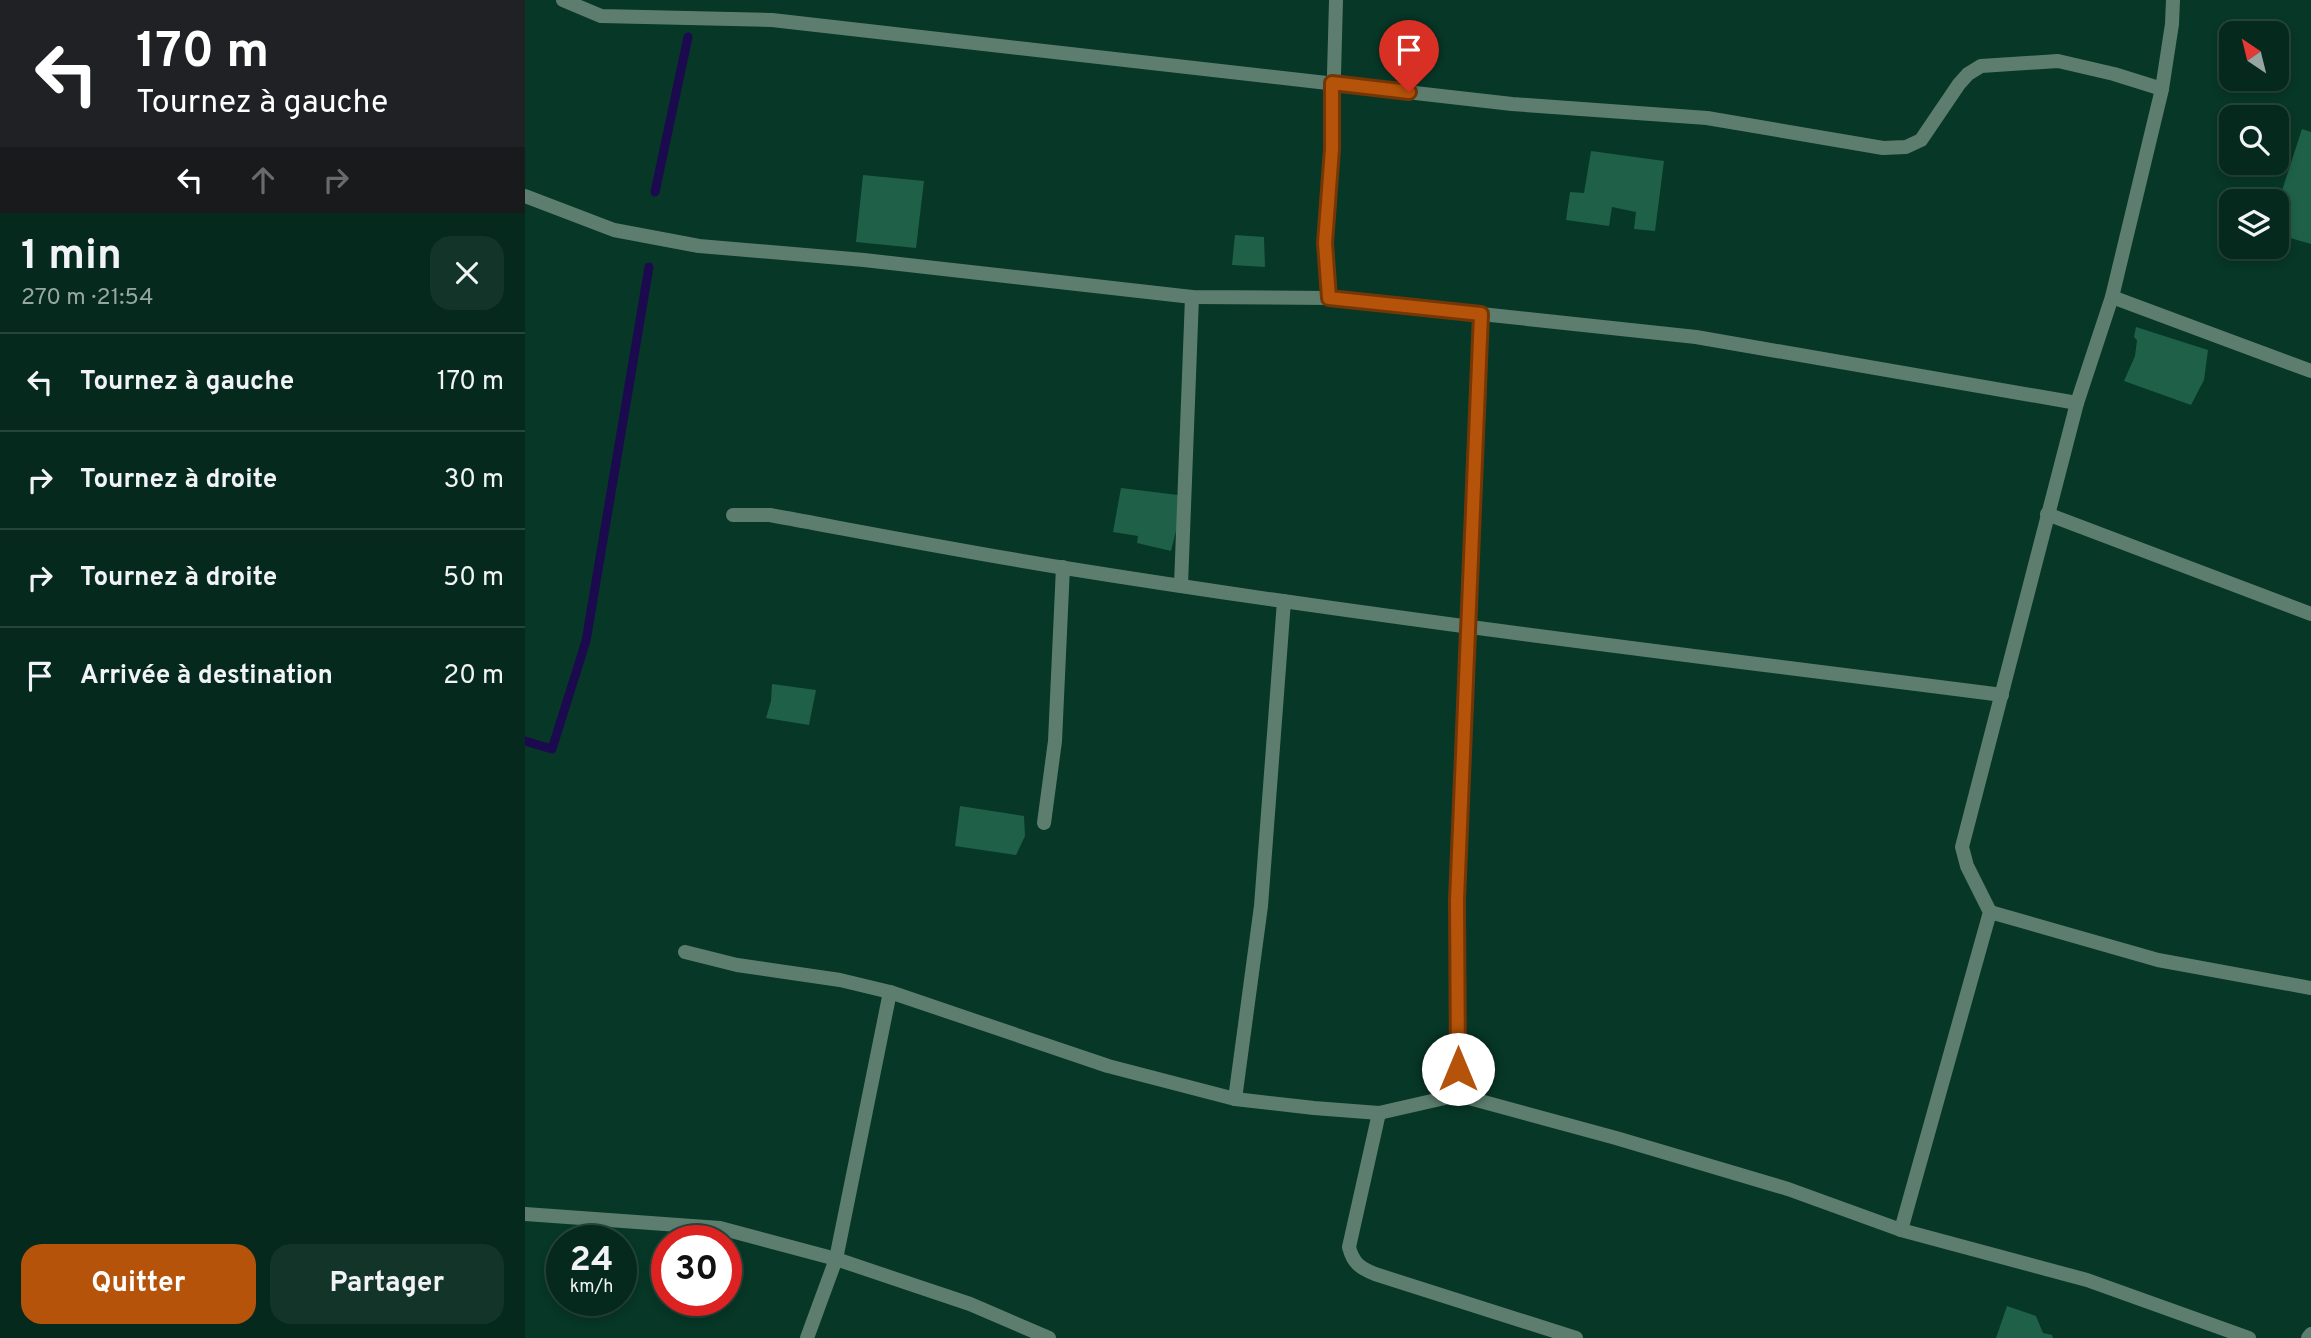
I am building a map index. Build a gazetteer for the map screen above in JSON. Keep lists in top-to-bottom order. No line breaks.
{"north":"top left","page":{"turn":["170 m","Tournez à gauche"],"heading":["1 min","270 m · 21:54"],"list":[{"name":"Tournez à gauche","value":"170 m"},{"name":"Tournez à droite","value":"30 m"},{"name":"Tournez à droite","value":"50 m"},{"name":"Arrivée à destination","value":"20 m"}],"speed":"24 km/h","limit":"30","buttons":["Quitter","Partager"]}}
